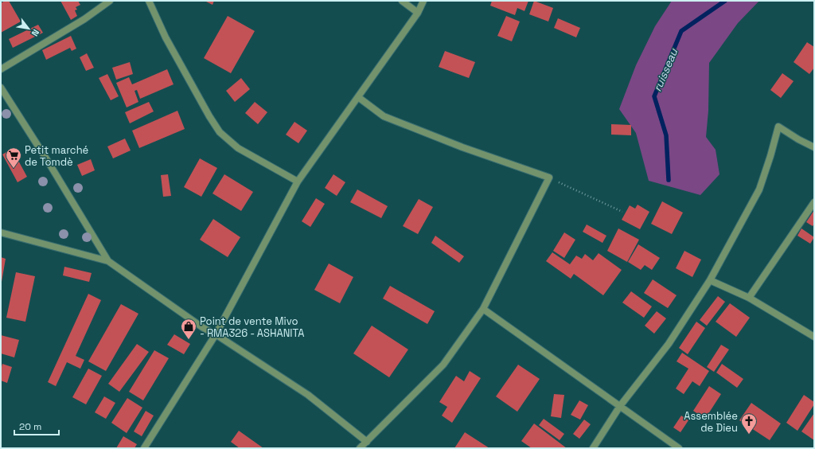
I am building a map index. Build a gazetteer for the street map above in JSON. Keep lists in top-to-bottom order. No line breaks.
{"water":["ruisseau"],"places":{"supermarket":["Petit marché de Tomdè"],"shop":["Point de vente Mivo - RMA326 - ASHANITA"],"church":["Assemblée de Dieu"]},"scale_bar":"20 m","north":"bottom right"}
